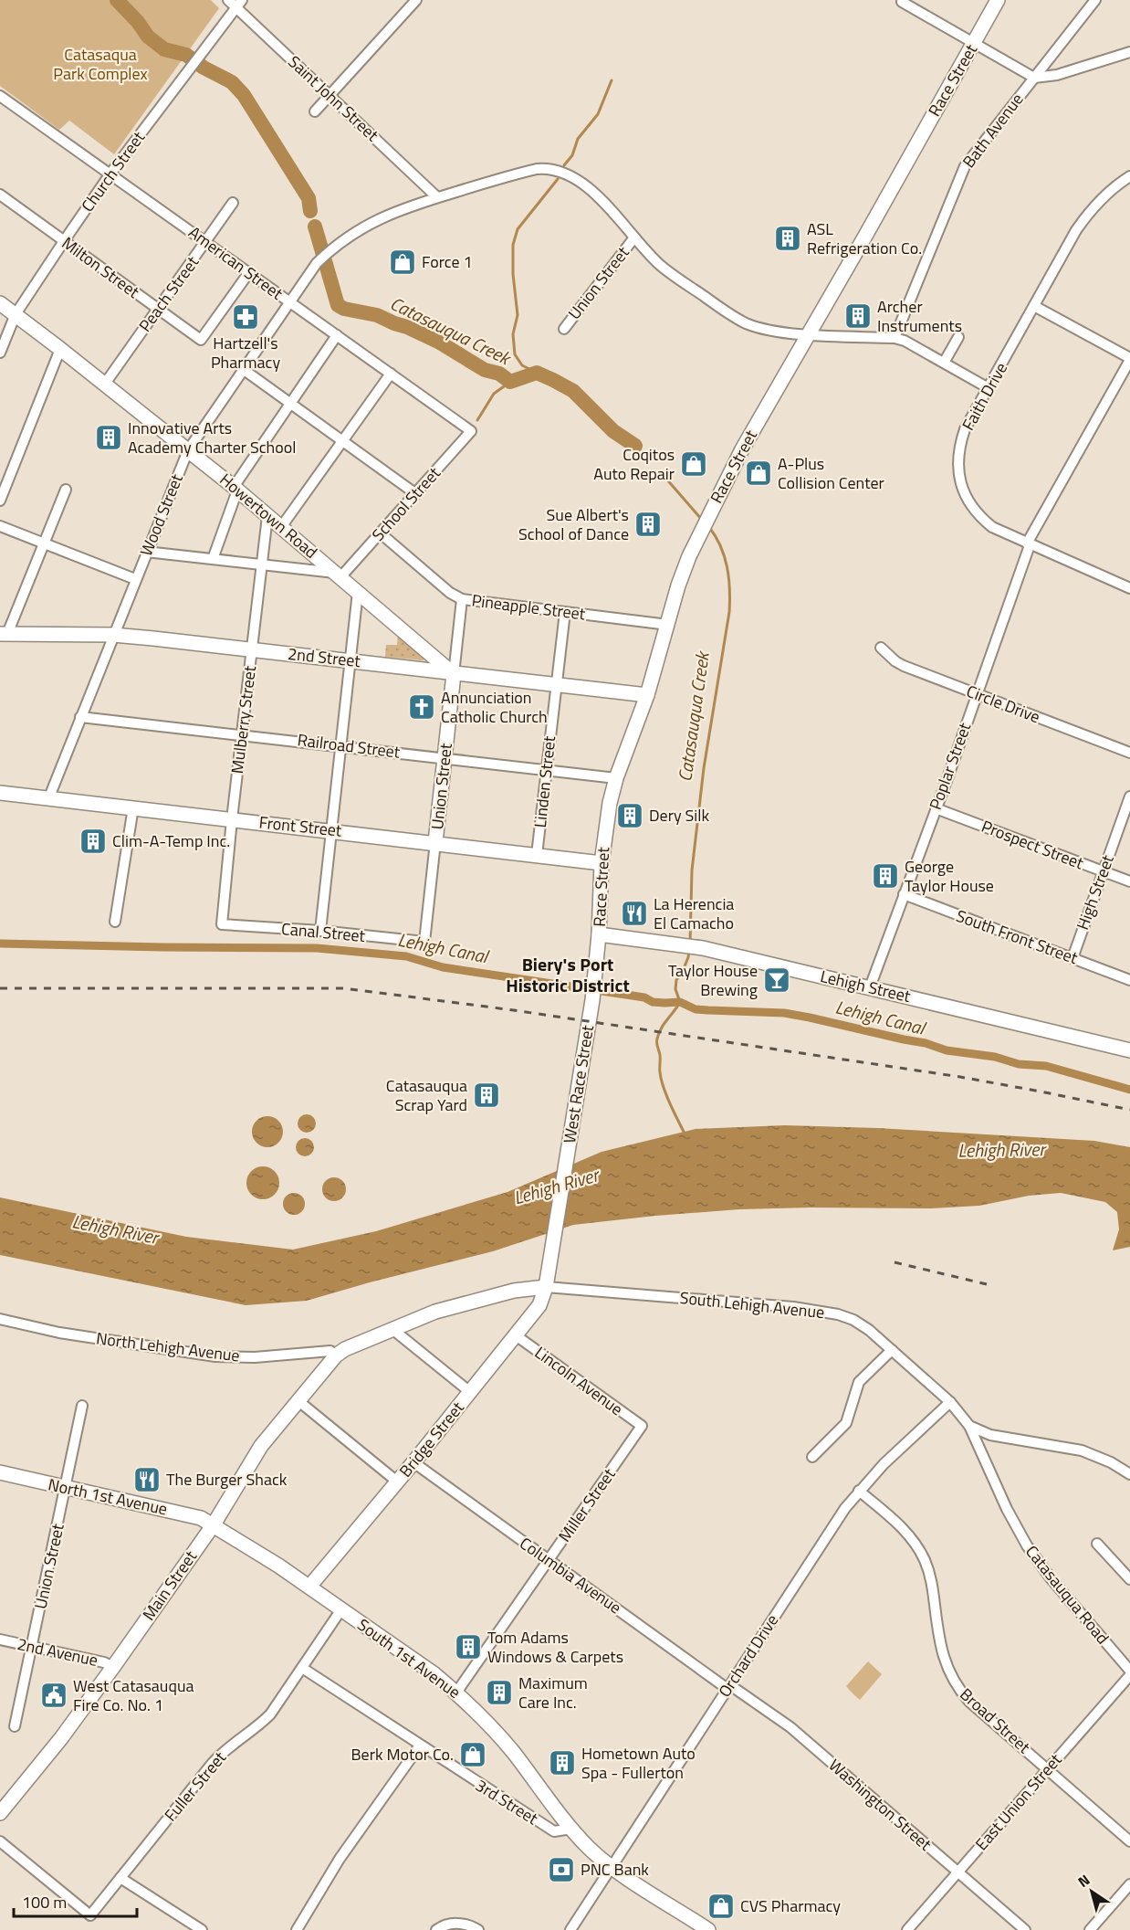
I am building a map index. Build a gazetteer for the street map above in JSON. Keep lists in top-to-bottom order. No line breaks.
{"streets":{"main road":["Race Street","Union Street","Howertown Road","2nd Street","Front Street","Lehigh Street","West Race Street","South Lehigh Avenue","Bridge Street","North 1st Avenue","Main Street","South 1st Avenue"],"street":["Saint John Street","Bath Avenue","Church Street","American Street","Milton Street","Peach Street","Faith Drive","School Street","Wood Street","Pineapple Street","Circle Drive","Mulberry Street","Railroad Street","Poplar Street","Linden Street","Prospect Street","High Street","Canal Street","South Front Street","North Lehigh Avenue","Lincoln Avenue","Miller Street","Columbia Avenue","Catasauqua Road","2nd Avenue","Orchard Drive","Broad Street","Fuller Street","3rd Street","East Union Street","Washington Street"]},"crossings":[["Race Street","Wood Street"],["Race Street","Pineapple Street"],["Race Street","2nd Street"],["Race Street","Railroad Street"],["Race Street","Front Street"],["Race Street","Lehigh Street"],["Race Street","West Race Street"],["Saint John Street","Church Street"],["Saint John Street","Wood Street"],["Bath Avenue","Wood Street"],["Church Street","American Street"],["Church Street","Milton Street"],["Church Street","Howertown Road"],["American Street","Milton Street"],["American Street","Peach Street"],["American Street","School Street"],["American Street","Wood Street"],["Milton Street","Peach Street"],["Union Street","Wood Street"],["Union Street","Howertown Road"],["Union Street","Pineapple Street"],["Union Street","2nd Street"],["Union Street","Railroad Street"],["Union Street","Front Street"],["Union Street","Canal Street"],["Union Street","North 1st Avenue"],["Union Street","2nd Avenue"],["Peach Street","Howertown Road"],["Faith Drive","Poplar Street"],["School Street","Howertown Road"],["School Street","Pineapple Street"],["Wood Street","Howertown Road"],["Wood Street","2nd Street"],["Wood Street","Railroad Street"],["Wood Street","Front Street"],["Howertown Road","2nd Street"],["Howertown Road","Mulberry Street"],["Pineapple Street","Linden Street"],["2nd Street","Mulberry Street"],["2nd Street","Linden Street"],["Circle Drive","Poplar Street"],["Mulberry Street","Railroad Street"],["Mulberry Street","Front Street"],["Mulberry Street","Canal Street"],["Railroad Street","Linden Street"],["Poplar Street","Prospect Street"],["Poplar Street","South Front Street"],["Poplar Street","Lehigh Street"],["Linden Street","Front Street"],["Prospect Street","High Street"],["High Street","South Front Street"],["West Race Street","South Lehigh Avenue"],["West Race Street","Bridge Street"],["South Lehigh Avenue","North Lehigh Avenue"],["South Lehigh Avenue","Bridge Street"],["South Lehigh Avenue","Main Street"],["South Lehigh Avenue","Catasauqua Road"],["South Lehigh Avenue","Orchard Drive"],["North Lehigh Avenue","Main Street"],["Lincoln Avenue","Bridge Street"],["Lincoln Avenue","Miller Street"],["Bridge Street","Columbia Avenue"],["Bridge Street","South 1st Avenue"],["North 1st Avenue","Main Street"],["North 1st Avenue","South 1st Avenue"],["Miller Street","Columbia Avenue"],["Miller Street","South 1st Avenue"],["Columbia Avenue","Orchard Drive"],["Columbia Avenue","Washington Street"],["Main Street","2nd Avenue"],["Main Street","South 1st Avenue"],["Orchard Drive","Broad Street"],["Orchard Drive","Washington Street"],["South 1st Avenue","Fuller Street"],["South 1st Avenue","3rd Street"],["Broad Street","East Union Street"],["Fuller Street","3rd Street"],["East Union Street","Washington Street"]],"districts":["Biery's Port Historic District"],"water":["Catasauqua Creek","Lehigh Canal","Lehigh River"],"parks":["Catasaqua Park Complex"],"places":{"building":["ASL Refrigeration Co.","Archer Instruments","Innovative Arts Academy Charter School","Sue Albert's School of Dance","Dery Silk","Clim-A-Temp Inc.","George Taylor House","Catasauqua Scrap Yard","Tom Adams Windows & Carpets","Maximum Care Inc.","Hometown Auto Spa - Fullerton"],"shop":["Force 1","Coqitos Auto Repair","A-Plus Collision Center","Berk Motor Co.","CVS Pharmacy"],"pharmacy":["Hartzell's Pharmacy"],"church":["Annunciation Catholic Church"],"restaurant":["La Herencia El Camacho","The Burger Shack"],"bar":["Taylor House Brewing"],"public building":["West Catasauqua Fire Co. No. 1"],"bank":["PNC Bank"]},"scale_bar":"100 m","north":"top left"}
